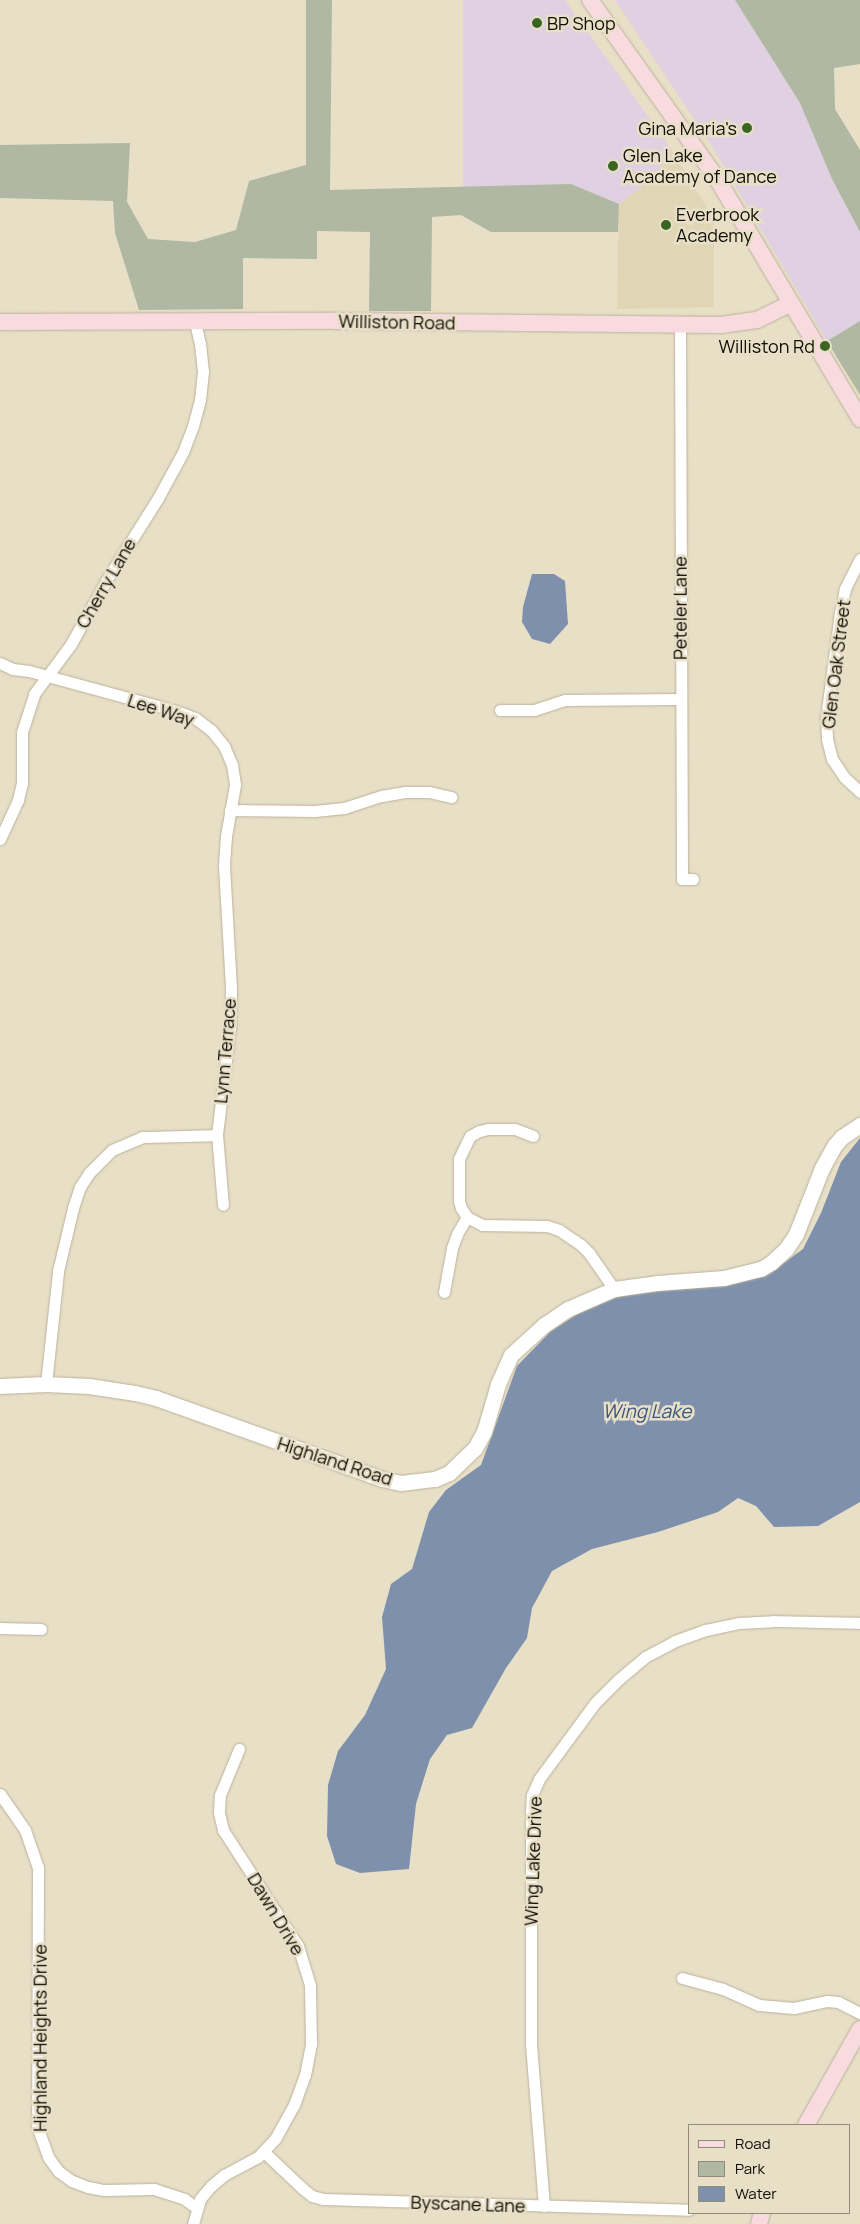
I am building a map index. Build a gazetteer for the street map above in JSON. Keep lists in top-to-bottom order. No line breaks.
{"streets":{"main road":["Williston Road"],"street":["Cherry Lane","Peteler Lane","Glen Oak Street","Lee Way","Lynn Terrace","Highland Road","Wing Lake Drive","Dawn Drive","Highland Heights Drive","Byscane Lane"]},"crossings":[["Williston Road","Cherry Lane"],["Williston Road","Peteler Lane"],["Cherry Lane","Lee Way"],["Lee Way","Lynn Terrace"],["Wing Lake Drive","Byscane Lane"],["Dawn Drive","Highland Heights Drive"],["Dawn Drive","Byscane Lane"]],"water":["Wing Lake"],"places":["BP Shop","Gina Maria's","Glen Lake Academy of Dance","Everbrook Academy","Williston Rd"],"legend":["Road","Park","Water"]}
